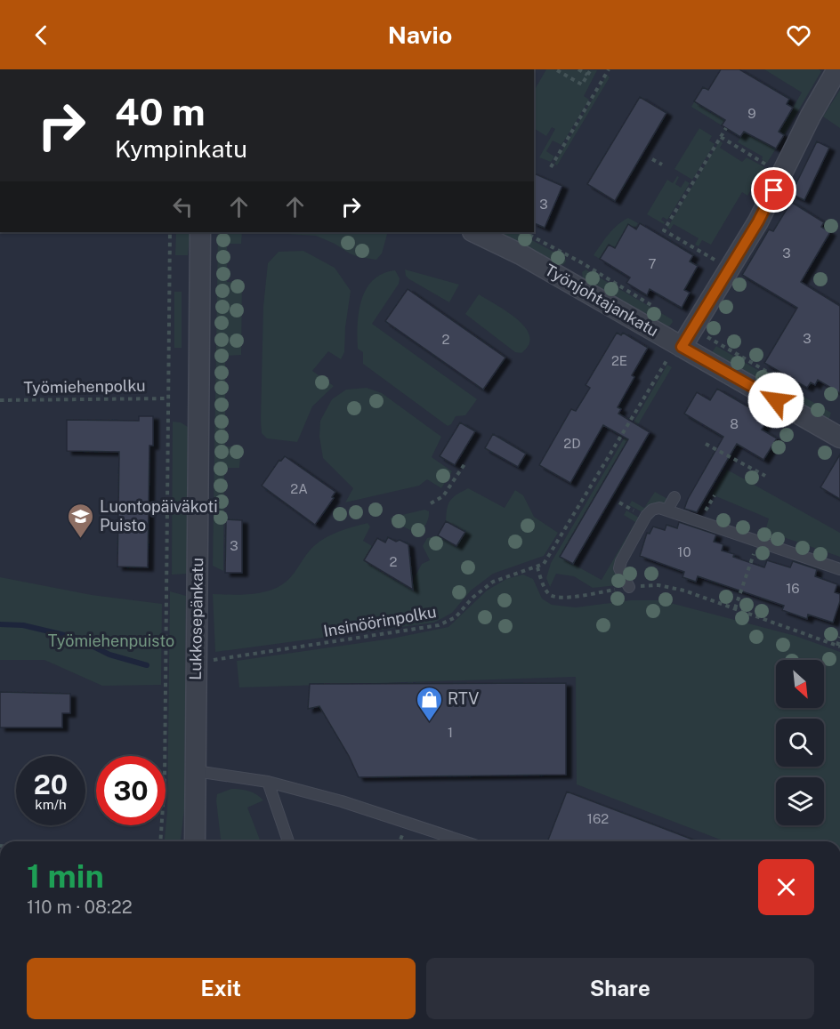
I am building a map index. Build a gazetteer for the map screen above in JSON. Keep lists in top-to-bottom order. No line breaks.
{"streets":{"street":["Työnjohtajankatu","Lukkosepänkatu"],"path":["Työmiehenpolku","Insinöörinpolku"]},"crossings":[["Työnjohtajankatu","Insinöörinpolku"]],"parks":["Työmiehenpuisto"],"places":{"school or university":["Luontopäiväkoti Puisto"],"shop":["RTV"]},"house_numbers":["9","3","3","7","3","2","2E","8","2D","2A","3","10","2","16","1","162"],"north":"bottom right","page":{"header":"Navio","turn":["40 m","Kympinkatu"],"speed":"20 km/h","limit":"30","heading":["1 min","110 m · 08:22"],"buttons":["Exit","Share"]}}
